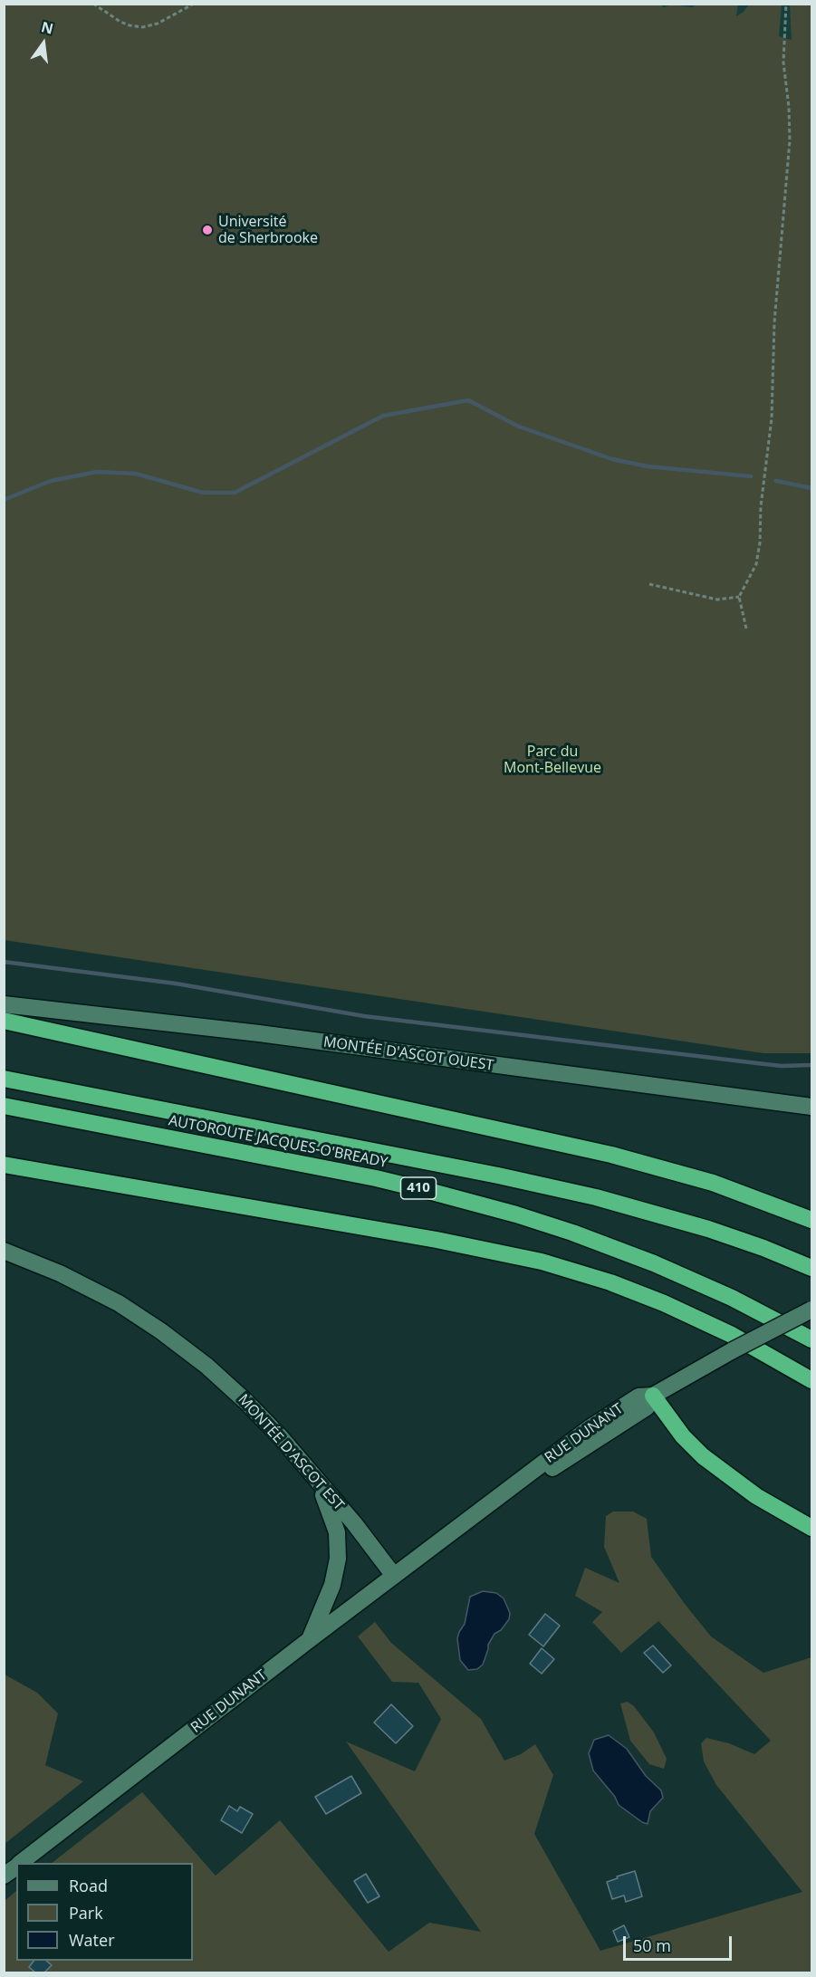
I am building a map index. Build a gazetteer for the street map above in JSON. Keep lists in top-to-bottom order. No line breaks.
{"streets":{"highway":["AUTOROUTE JACQUES-O'BREADY","410"],"street":["MONTÉE D'ASCOT OUEST","RUE DUNANT","MONTÉE D'ASCOT EST"]},"crossings":[["RUE DUNANT","MONTÉE D'ASCOT EST"]],"parks":["Parc du Mont-Bellevue"],"places":["Université de Sherbrooke"],"legend":["Road","Park","Water"],"scale_bar":"50 m","north":"top"}
